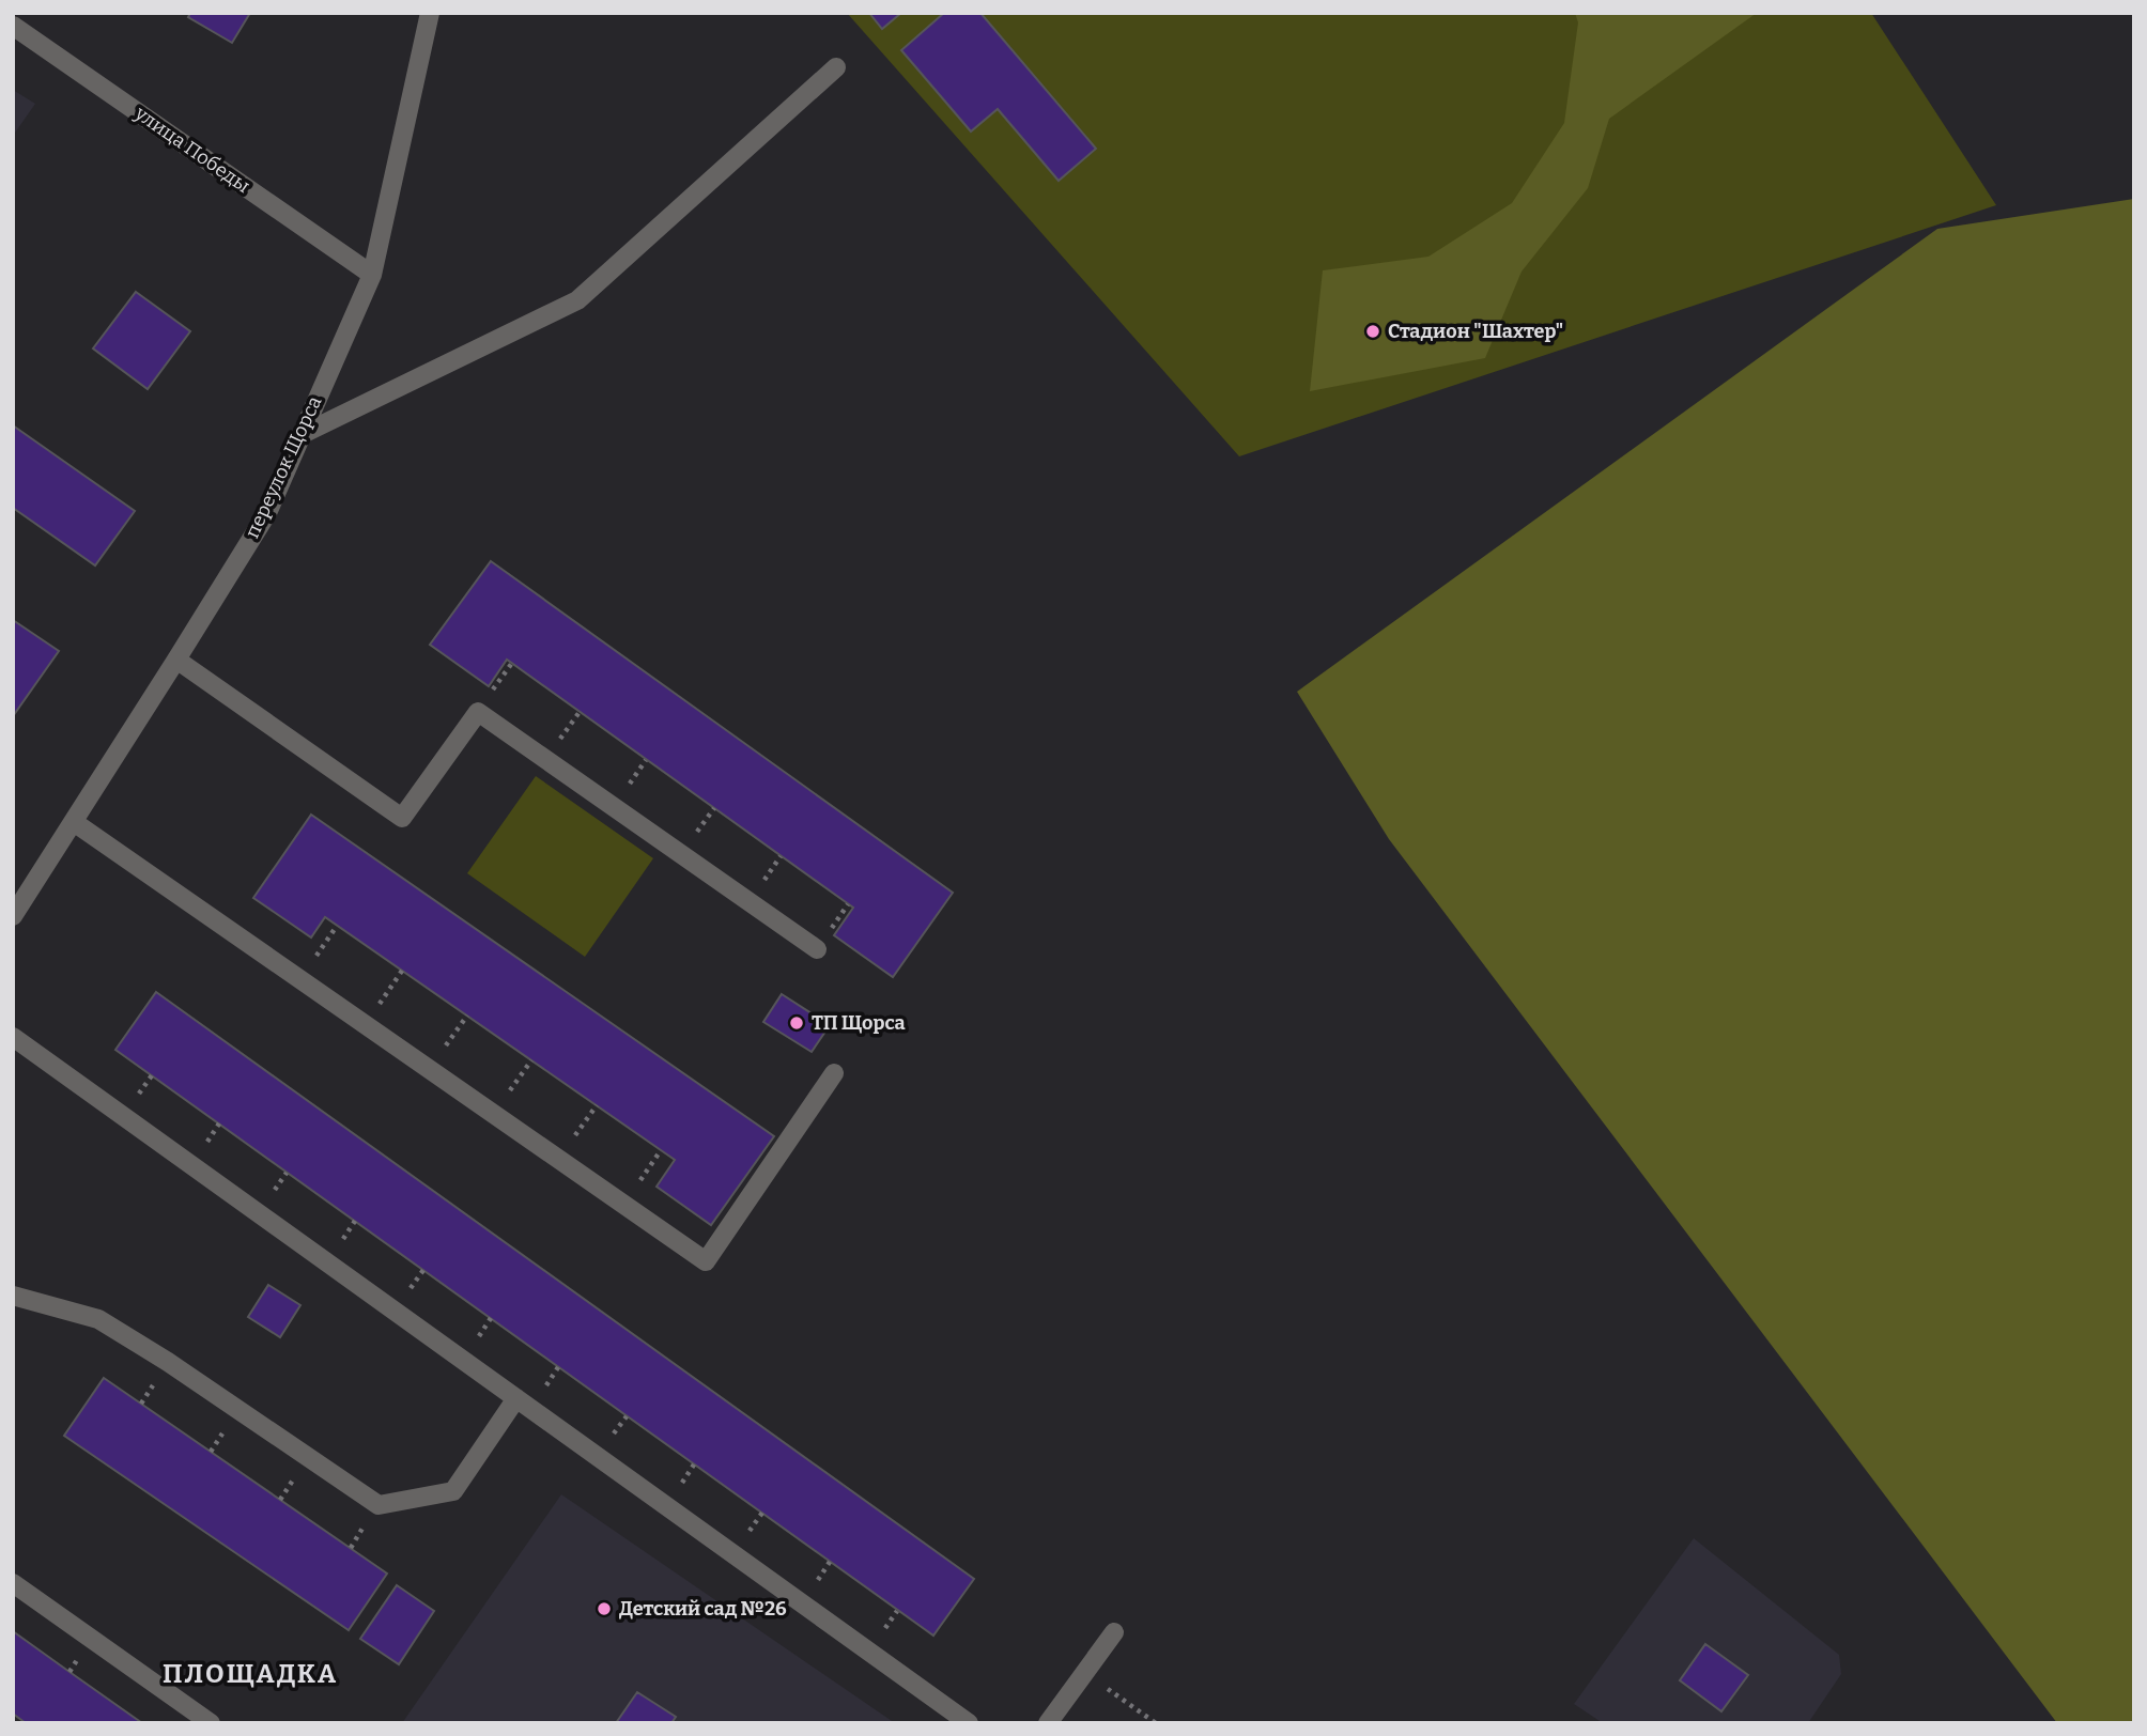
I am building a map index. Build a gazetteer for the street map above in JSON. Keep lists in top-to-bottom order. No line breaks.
{"streets":{"street":["улица Победы","переулок Щорса"]},"crossings":[["улица Победы","переулок Щорса"]],"districts":["ПЛОЩАДКА"],"places":["Стадион \"Шахтер\"","ТП Щорса","Детский сад №26"]}
